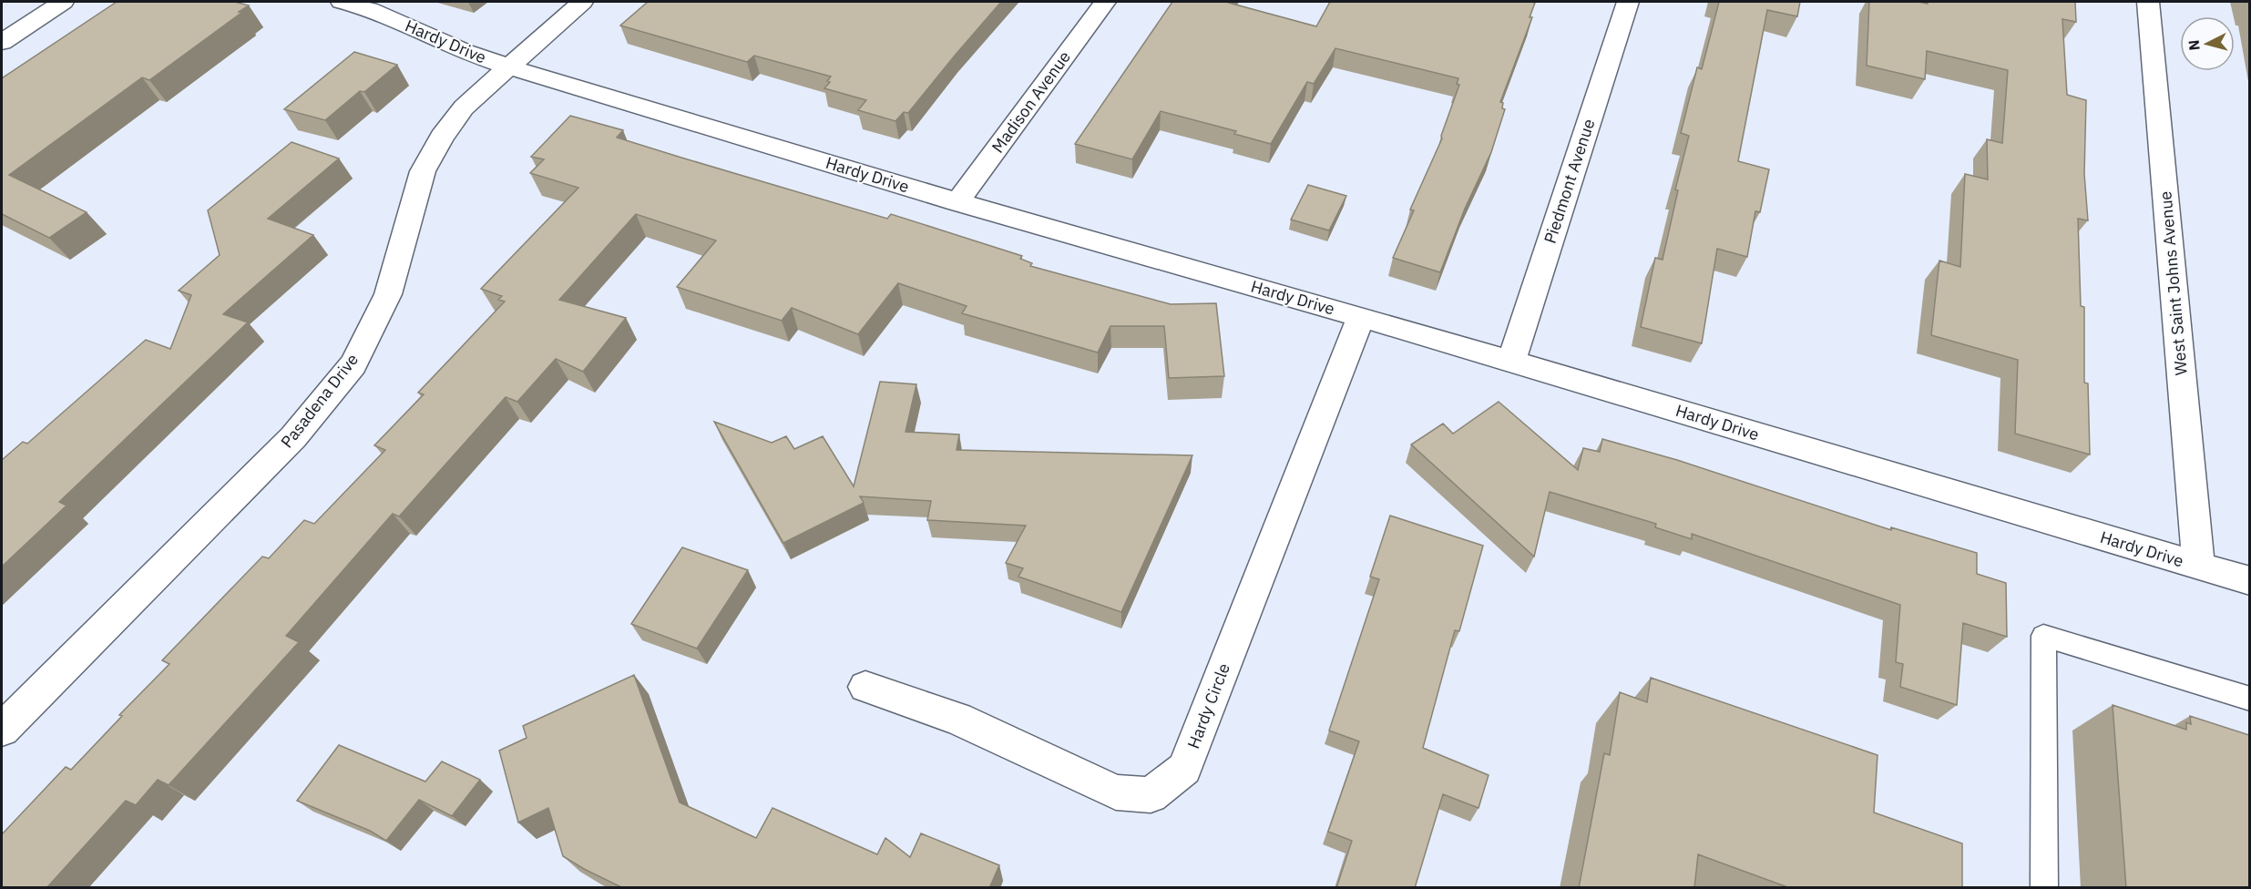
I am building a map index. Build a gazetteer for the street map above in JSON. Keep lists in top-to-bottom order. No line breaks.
{"streets":{"street":["Hardy Drive","Madison Avenue","Piedmont Avenue","West Saint Johns Avenue","Pasadena Drive","Hardy Circle"]},"crossings":[["Hardy Drive","Madison Avenue"],["Hardy Drive","Piedmont Avenue"],["Hardy Drive","West Saint Johns Avenue"],["Hardy Drive","Pasadena Drive"],["Hardy Drive","Hardy Circle"]],"north":"left"}
